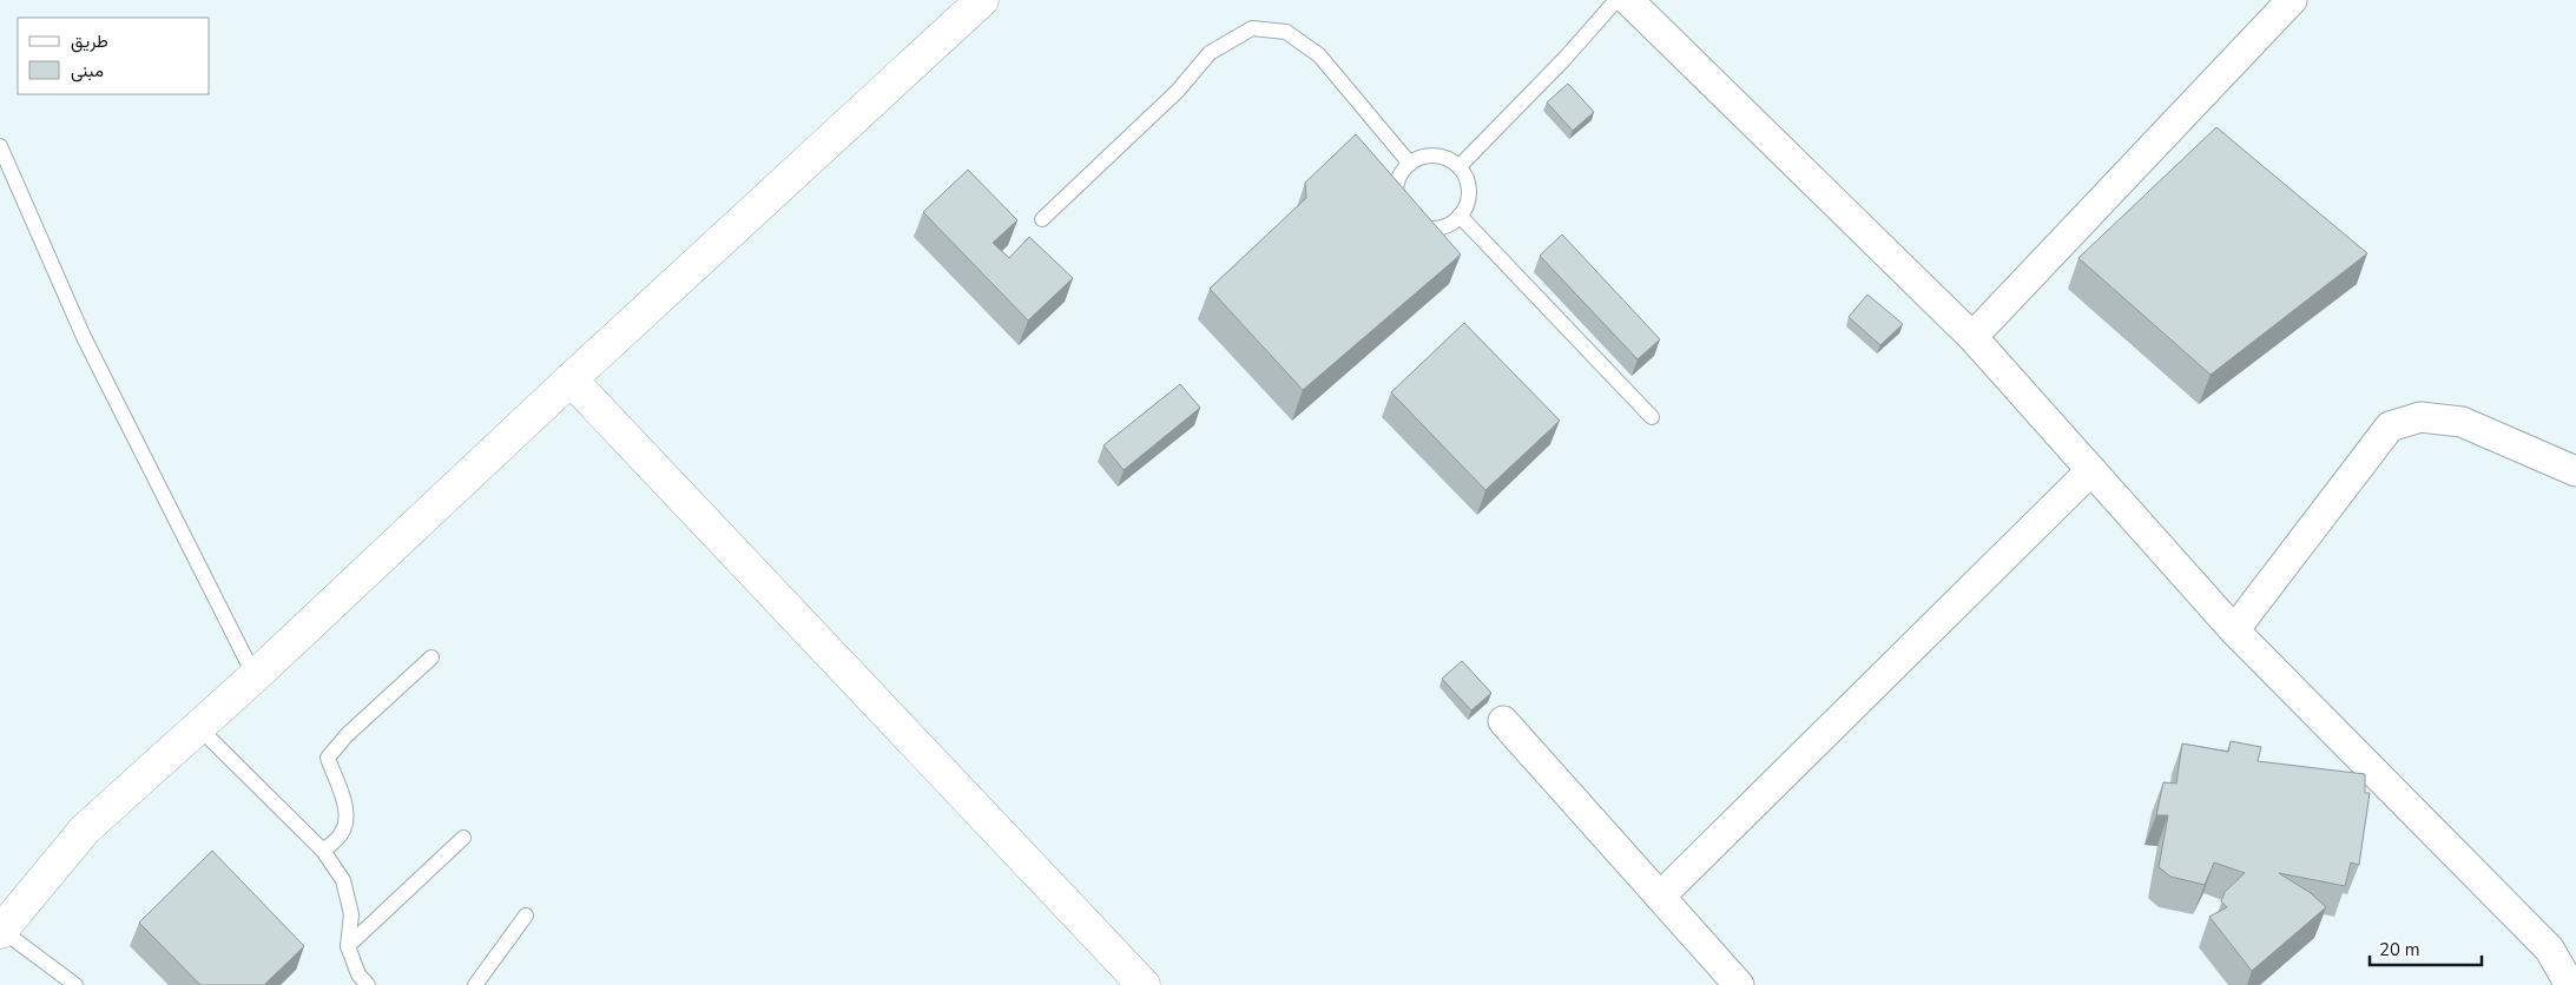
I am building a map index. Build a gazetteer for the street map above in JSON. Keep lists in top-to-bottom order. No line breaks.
{"legend":["طريق","مبنى"],"scale_bar":"20 m"}
